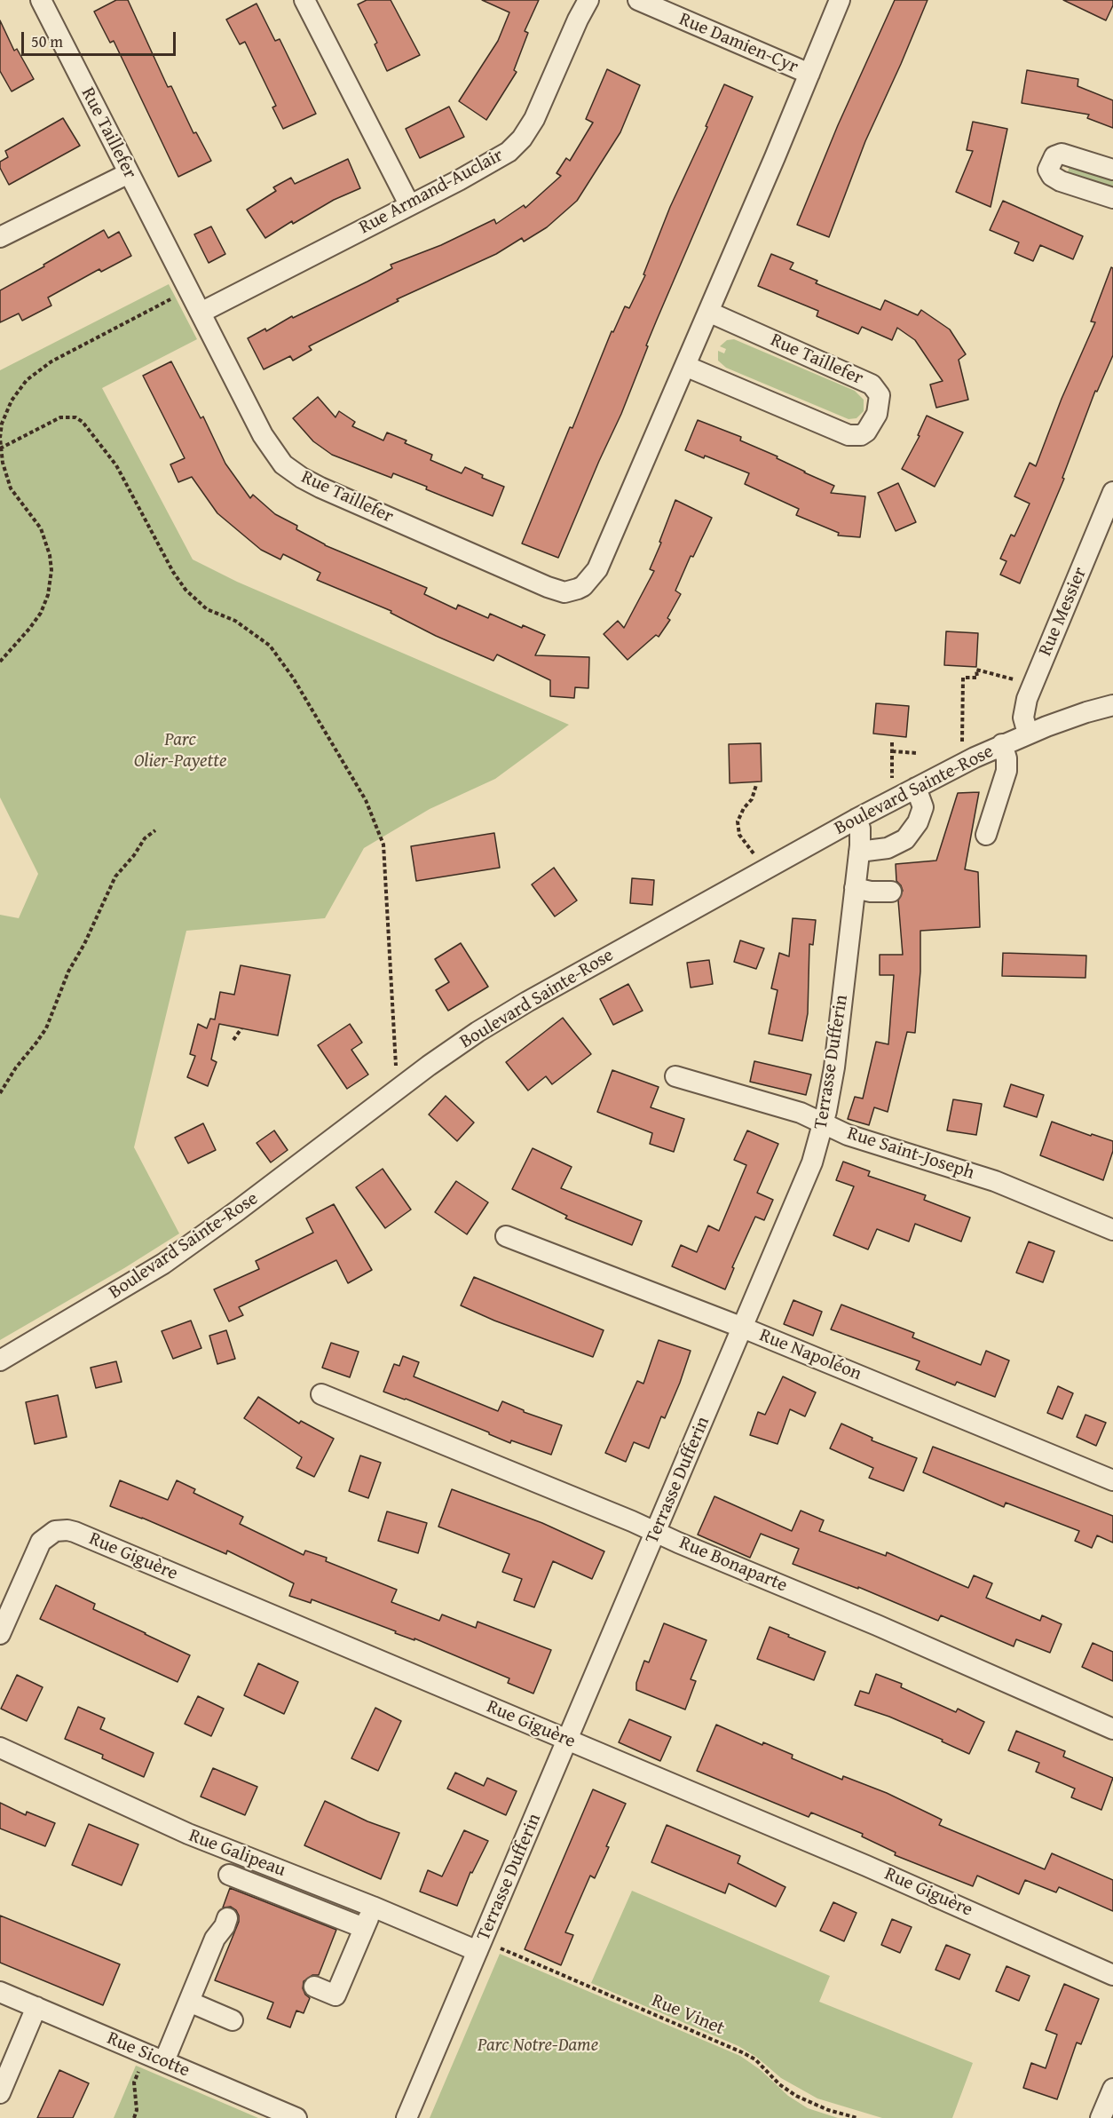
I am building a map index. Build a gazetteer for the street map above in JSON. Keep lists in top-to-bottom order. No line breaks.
{"streets":{"street":["Rue Damien-Cyr","Rue Taillefer","Rue Armand-Auclair","Rue Messier","Boulevard Sainte-Rose","Terrasse Dufferin","Rue Saint-Joseph","Rue Napoléon","Rue Giguère","Rue Bonaparte","Rue Galipeau","Rue Sicotte"],"path":["Rue Vinet"]},"crossings":[["Rue Damien-Cyr","Rue Taillefer"],["Rue Taillefer","Rue Armand-Auclair"],["Rue Messier","Boulevard Sainte-Rose"],["Boulevard Sainte-Rose","Terrasse Dufferin"],["Terrasse Dufferin","Rue Saint-Joseph"],["Terrasse Dufferin","Rue Napoléon"],["Terrasse Dufferin","Rue Giguère"],["Terrasse Dufferin","Rue Bonaparte"],["Terrasse Dufferin","Rue Galipeau"]],"parks":["Parc Olier-Payette","Parc Notre-Dame"],"scale_bar":"50 m"}
